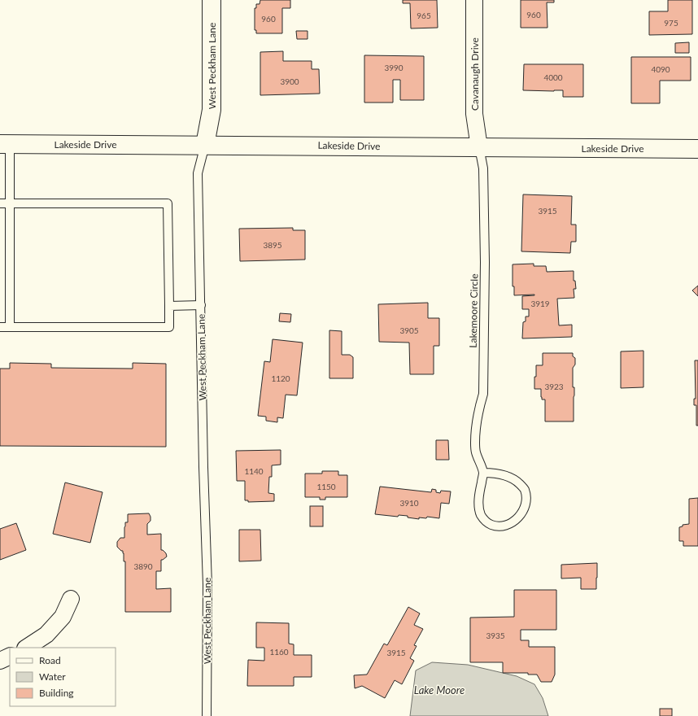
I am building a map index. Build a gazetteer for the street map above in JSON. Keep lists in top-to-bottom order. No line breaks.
{"streets":{"main road":["West Peckham Lane","Lakeside Drive"],"street":["Cavanaugh Drive"],"lane":["Lakemoore Circle"]},"crossings":[["West Peckham Lane","Lakeside Drive"],["Cavanaugh Drive","Lakeside Drive"],["Cavanaugh Drive","Lakemoore Circle"],["Lakeside Drive","Lakemoore Circle"]],"water":["Lake Moore"],"house_numbers":["960","965","960","975","3990","4090","4000","3900","3915","3895","3919","3905","1120","3923","1140","1150","3910","3890","3935","1160","3915"],"legend":["Road","Water","Building"]}
